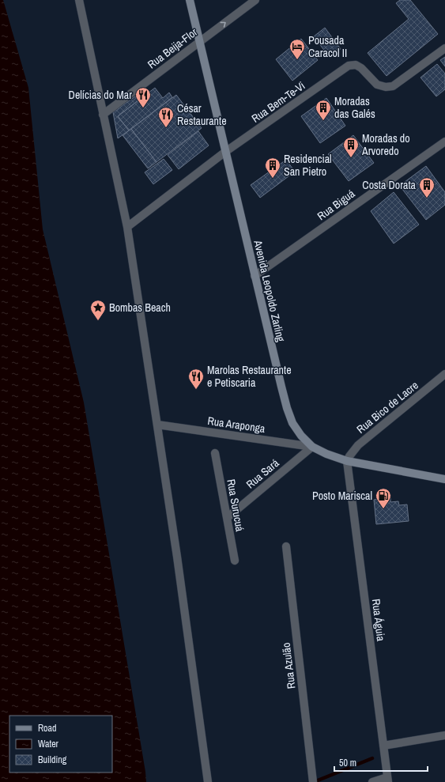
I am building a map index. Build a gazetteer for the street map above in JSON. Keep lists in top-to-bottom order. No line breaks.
{"streets":{"main road":["Avenida Leopoldo Zarling"],"street":["Rua Beija-Flor","Rua Bem-Te-Vi","Rua Biguá","Rua Bico de Lacre","Rua Araponga","Rua Sará","Rua Surucuá","Rua Águia","Rua Azulão"]},"crossings":[["Rua Beija-Flor","Avenida Leopoldo Zarling"],["Rua Bem-Te-Vi","Avenida Leopoldo Zarling"],["Rua Biguá","Avenida Leopoldo Zarling"],["Avenida Leopoldo Zarling","Rua Bico de Lacre"],["Avenida Leopoldo Zarling","Rua Araponga"],["Avenida Leopoldo Zarling","Rua Sará"],["Avenida Leopoldo Zarling","Rua Águia"],["Rua Bico de Lacre","Rua Águia"],["Rua Araponga","Rua Sará"],["Rua Sará","Rua Surucuá"]],"one_way":["Rua Beija-Flor"],"places":{"hotel":["Pousada Caracol II"],"restaurant":["Delícias do Mar","César Restaurante","Marolas Restaurante e Petiscaria"],"building":["Moradas das Galés","Moradas do Arvoredo","Residencial San Pietro","Costa Dorata"],"place":["Bombas Beach"],"fuel station":["Posto Mariscal"]},"legend":["Road","Water","Building"],"scale_bar":"50 m"}
